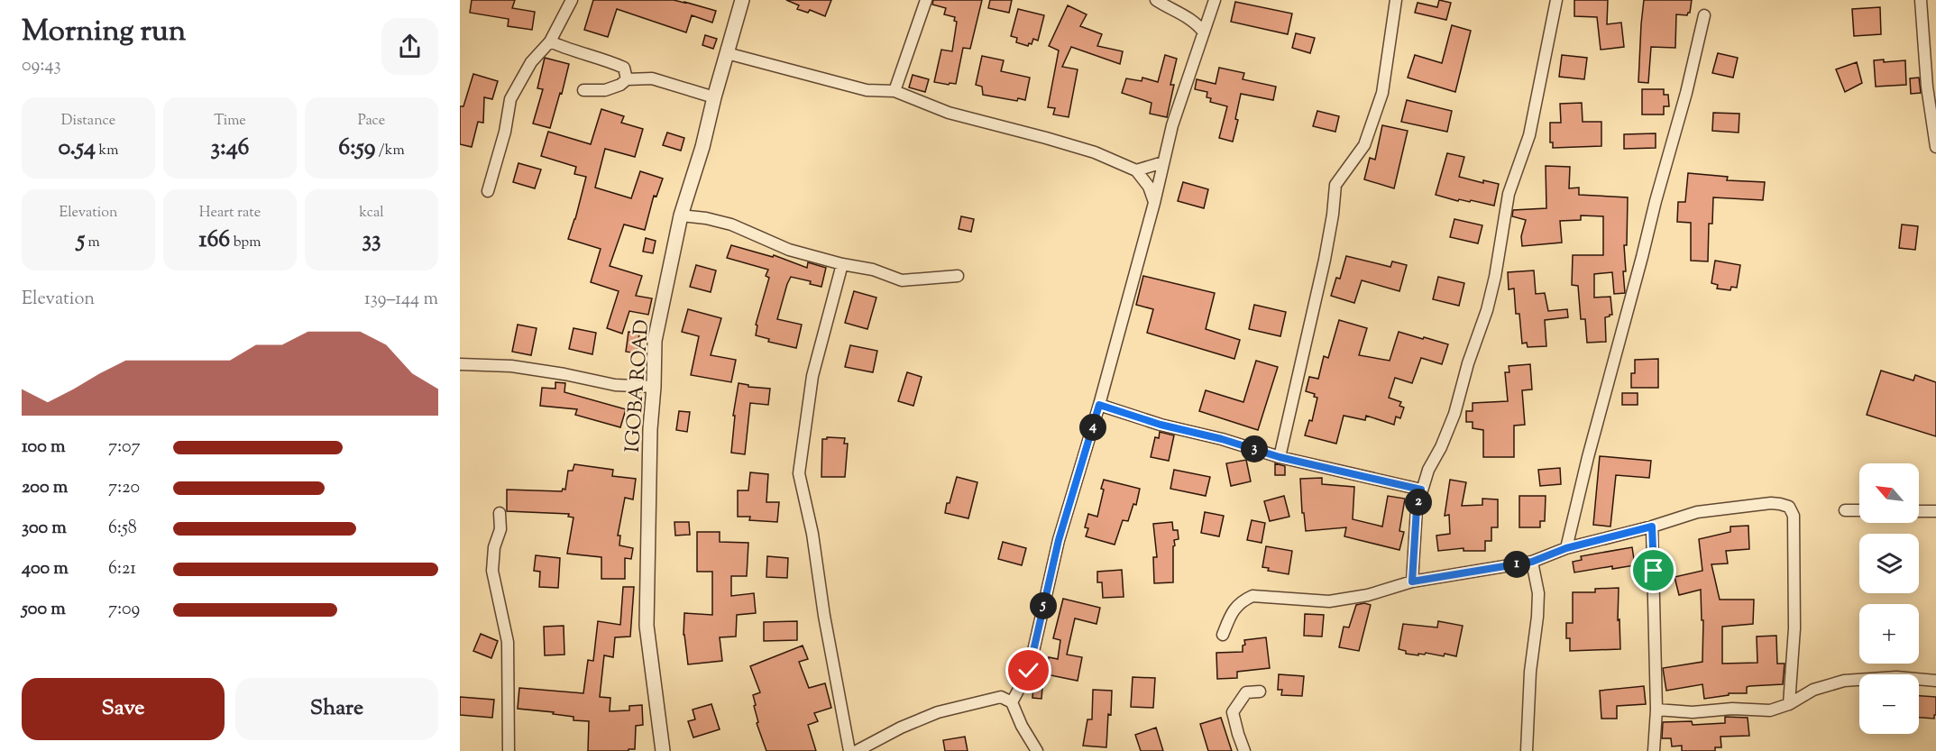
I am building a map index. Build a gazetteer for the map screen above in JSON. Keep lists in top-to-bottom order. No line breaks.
{"streets":{"street":["IGOBA ROAD"]},"north":"top left","page":{"heading":["Morning run","09:43"],"stats":[["Distance","0.54 km"],["Time","3:46"],["Pace","6:59 /km"],["Elevation","5 m"],["Heart rate","166 bpm"],["kcal","33"]],"chart":["Elevation","139–144 m"],"pins":["4","3","2","1","5"],"list":[{"name":"100 m","note":"7:07"},{"name":"200 m","note":"7:20"},{"name":"300 m","note":"6:58"},{"name":"400 m","note":"6:21"},{"name":"500 m","note":"7:09"}],"map_buttons":["+","−"],"buttons":["Save","Share"]}}
